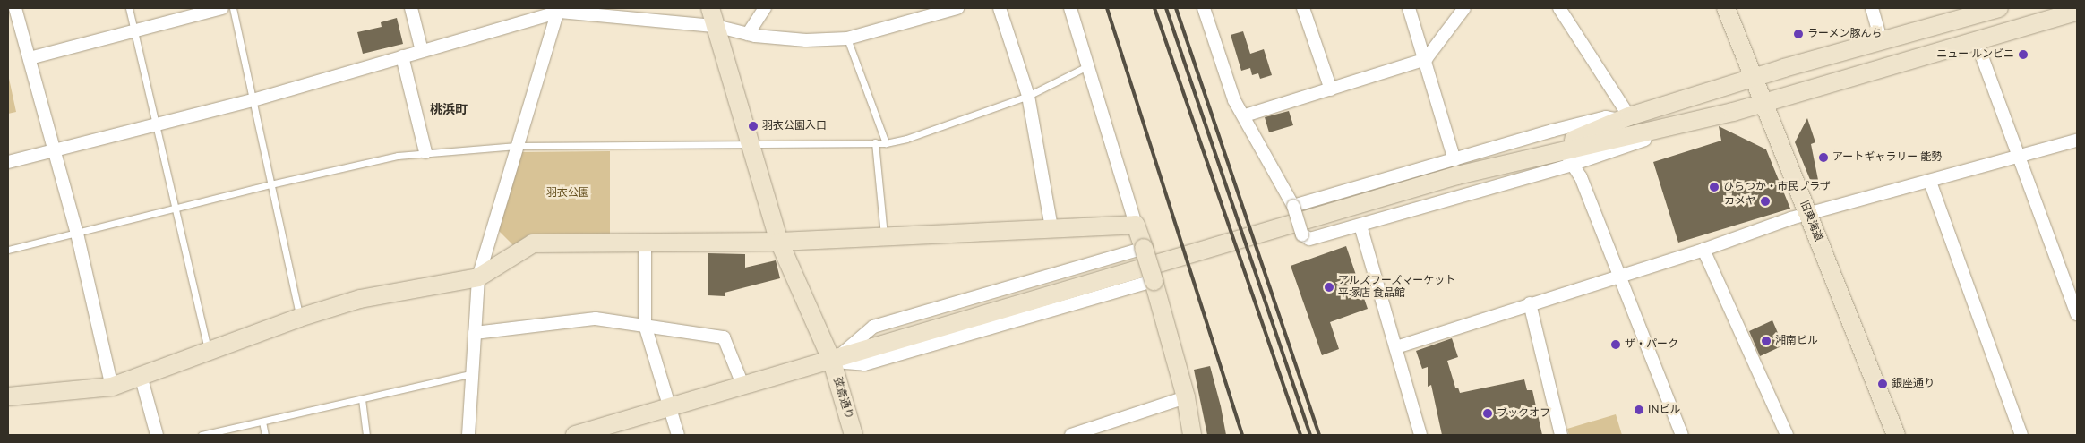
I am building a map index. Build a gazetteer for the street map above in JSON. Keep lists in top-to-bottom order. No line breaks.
{"streets":{"street":["旧東海道","弦斎通り"]},"districts":["桃浜町"],"parks":["羽衣公園"],"places":["ラーメン豚んち","ニュー ルンビニ","羽衣公園入口","アートギャラリー 能勢","ひらつか・市民プラザ","カメヤ","アルズフーズマーケット 平塚店 食品館","湘南ビル","ザ・パーク","銀座通り","INビル","ブックオフ"]}
